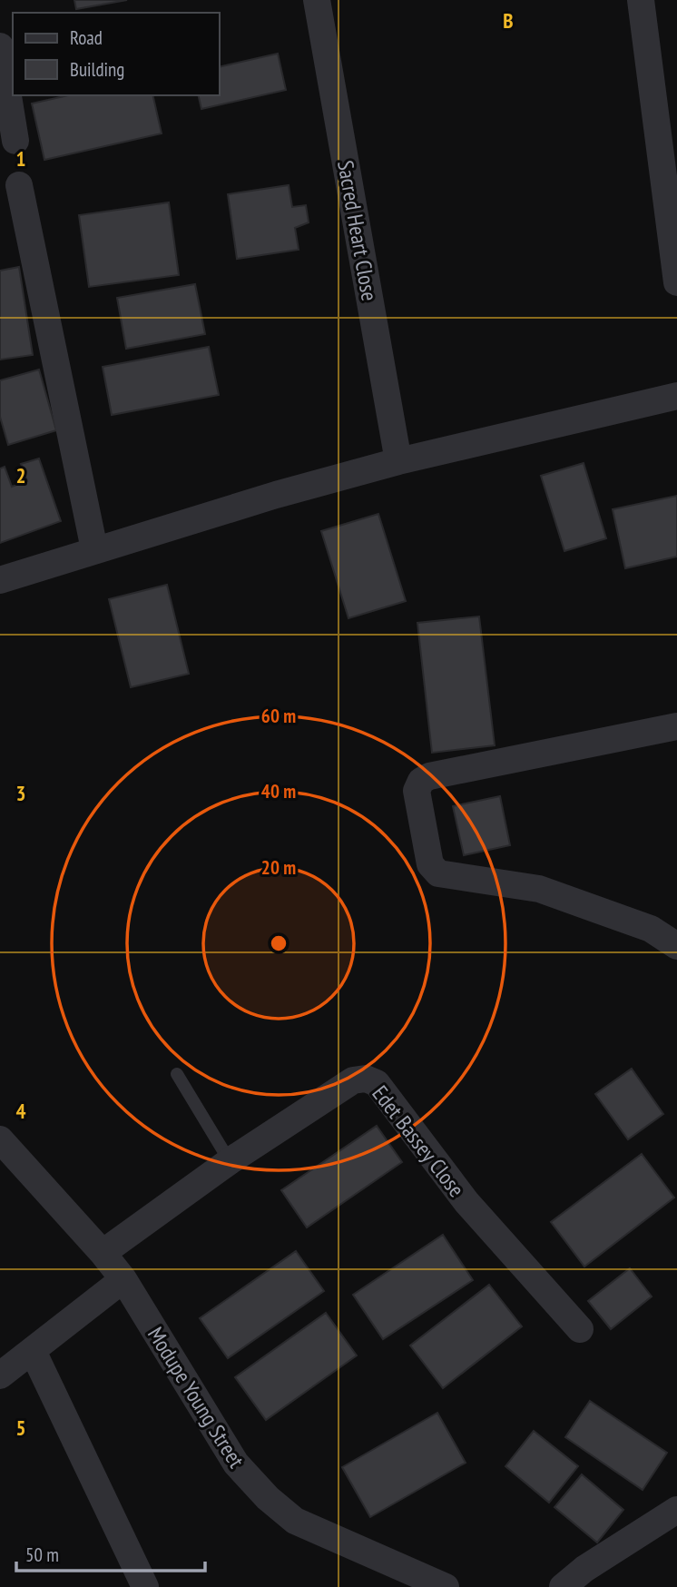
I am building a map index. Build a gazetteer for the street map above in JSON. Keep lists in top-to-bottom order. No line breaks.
{"streets":{"street":["Sacred Heart Close","Edet Bassey Close","Modupe Young Street"]},"crossings":[["Edet Bassey Close","Modupe Young Street"]],"legend":["Road","Building"],"scale_bar":"50 m","grid":{"columns":["B"],"rows":["1","2","3","4","5"]},"rings":["60 m","40 m","20 m"]}
